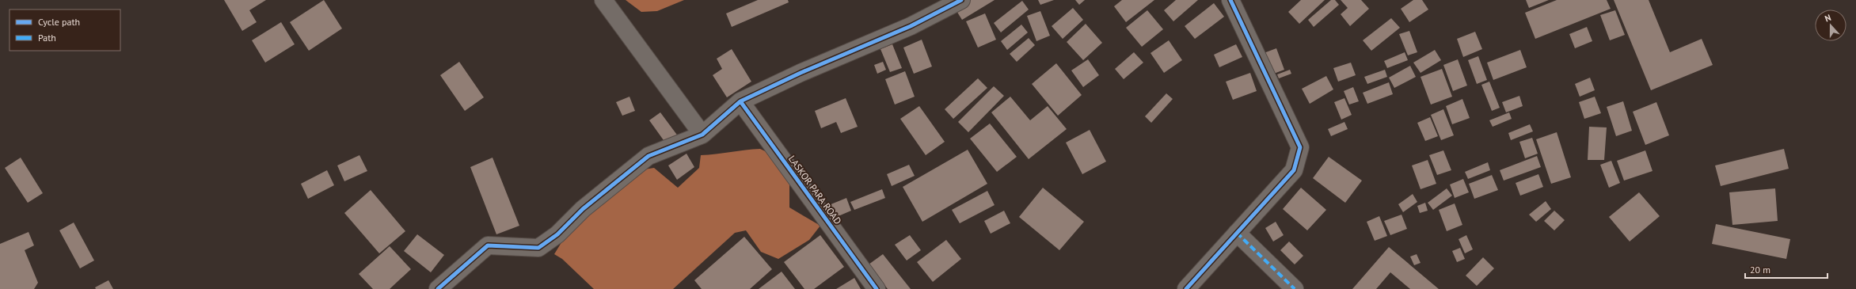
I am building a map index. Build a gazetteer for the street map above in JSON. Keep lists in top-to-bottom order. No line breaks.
{"streets":{"street":["LASKOR PARA ROAD"]},"legend":["Cycle path","Path"],"scale_bar":"20 m","north":"top"}
